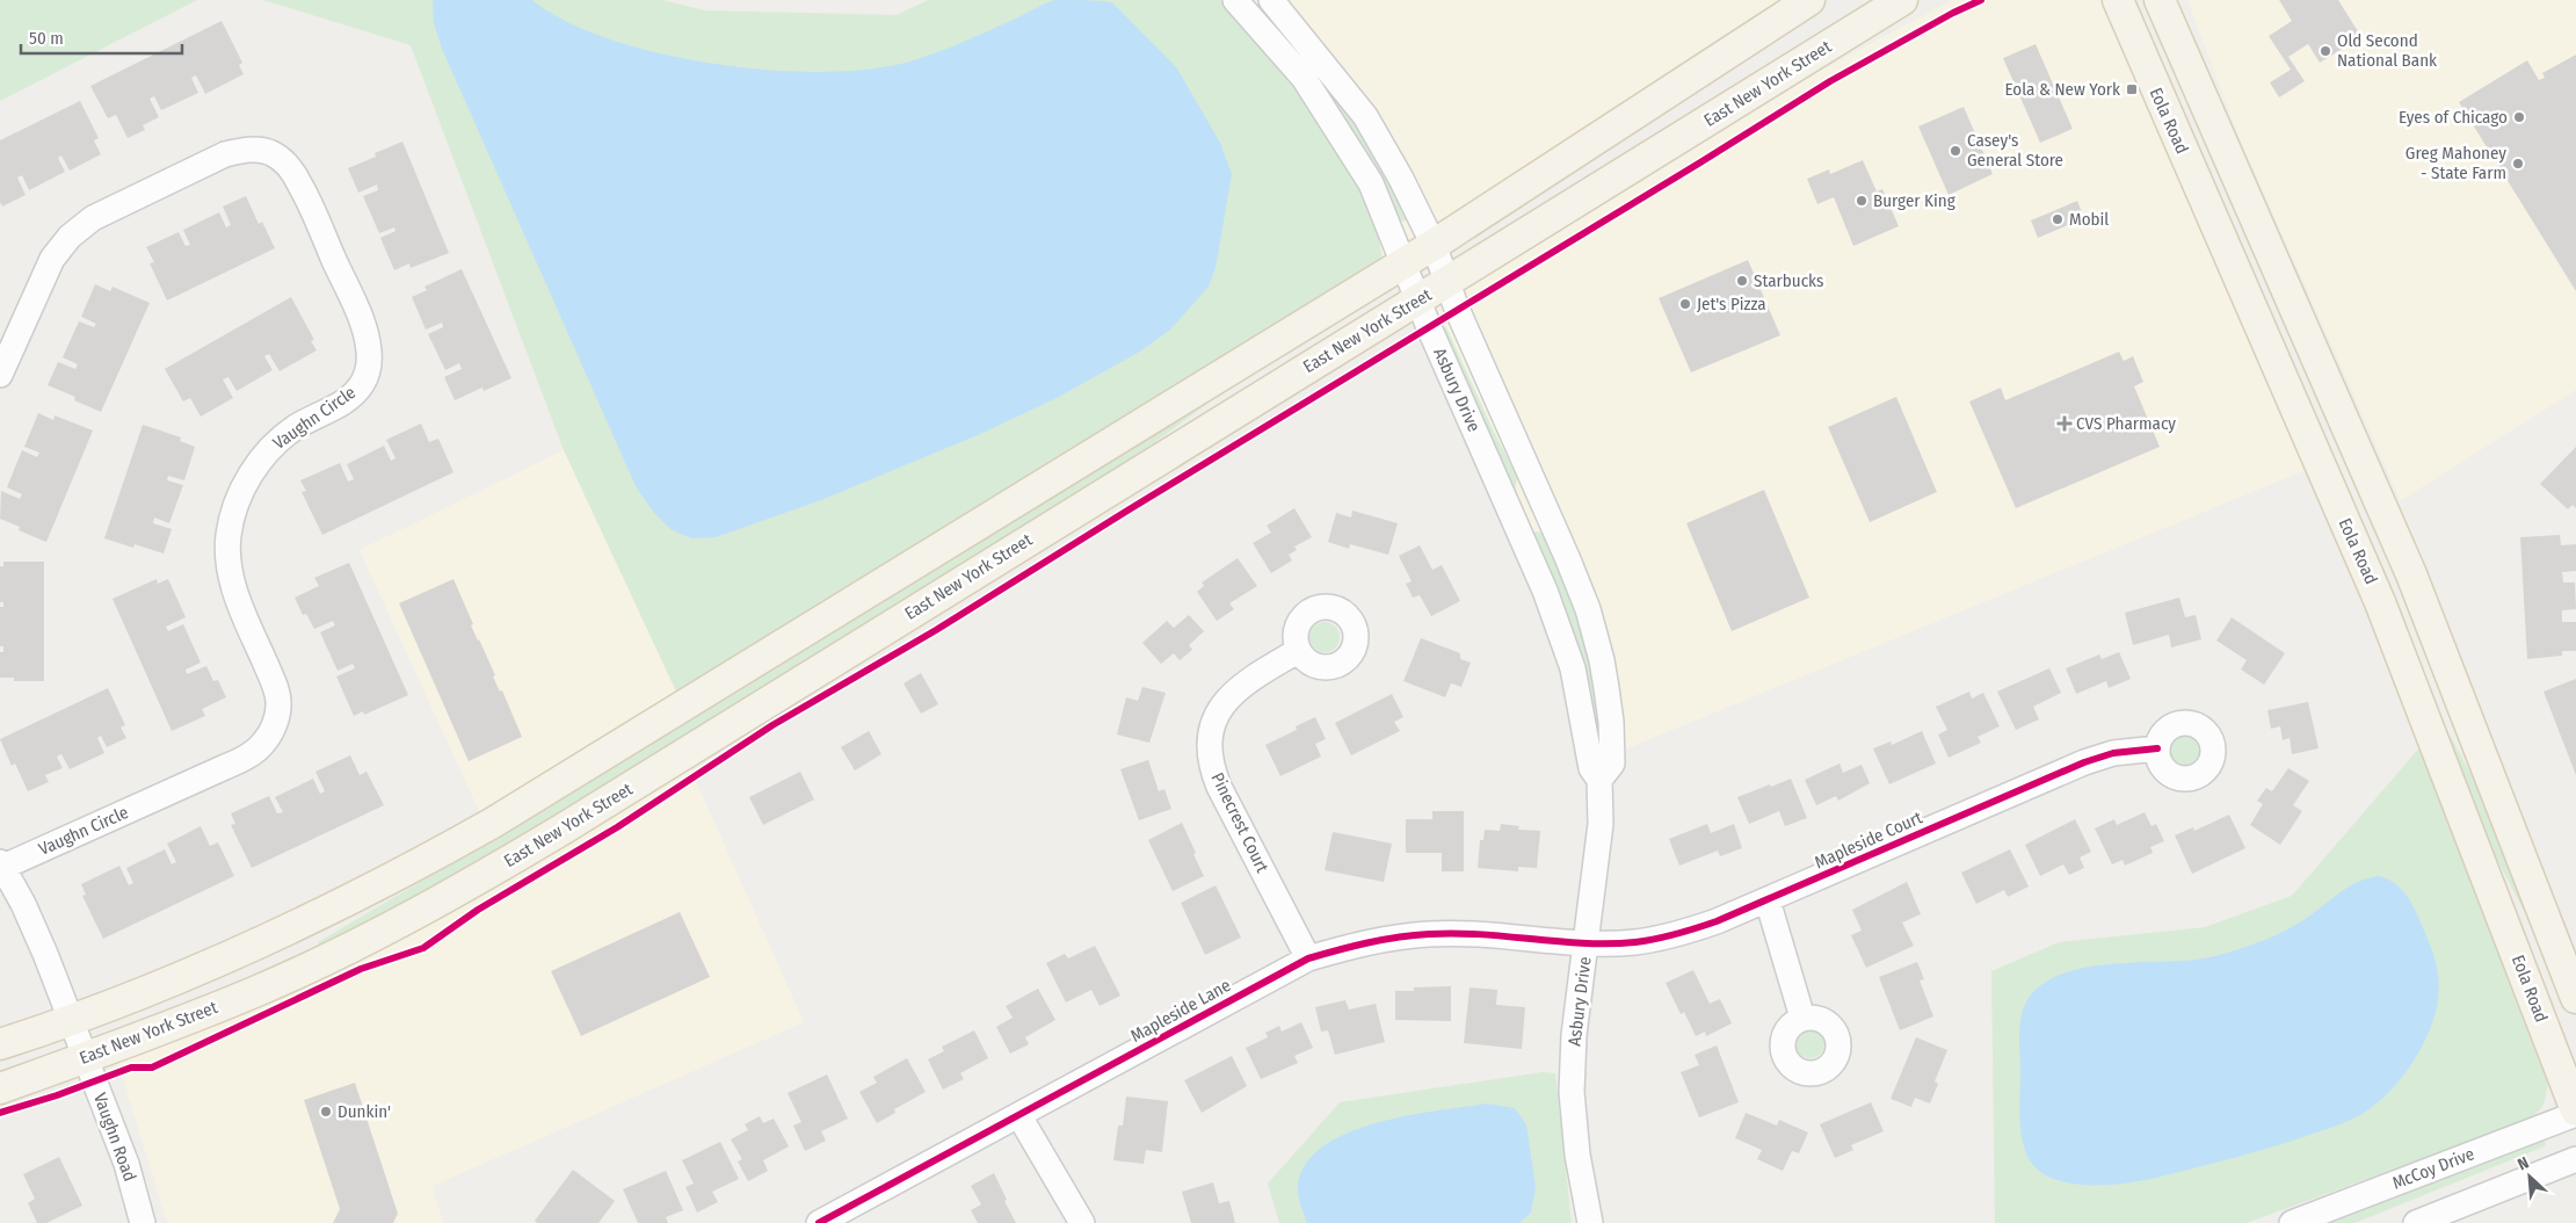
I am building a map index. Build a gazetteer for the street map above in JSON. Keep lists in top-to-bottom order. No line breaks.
{"streets":{"main road":["East New York Street","Eola Road"],"street":["Asbury Drive","Vaughn Circle","Pinecrest Court","Mapleside Court","Mapleside Lane","Vaughn Road","McCoy Drive"]},"crossings":[["East New York Street","Asbury Drive"],["East New York Street","Vaughn Road"],["Eola Road","McCoy Drive"],["Asbury Drive","Mapleside Court"],["Asbury Drive","Mapleside Lane"],["Vaughn Circle","Vaughn Road"],["Pinecrest Court","Mapleside Lane"],["Mapleside Court","Mapleside Lane"]],"places":{"other":["Old Second National Bank","Eyes of Chicago","Casey's General Store","Greg Mahoney - State Farm","Burger King","Mobil","Starbucks","Jet's Pizza","Dunkin'"],"transit":["Eola & New York"],"health":["CVS Pharmacy"]},"scale_bar":"50 m","north":"top left"}
